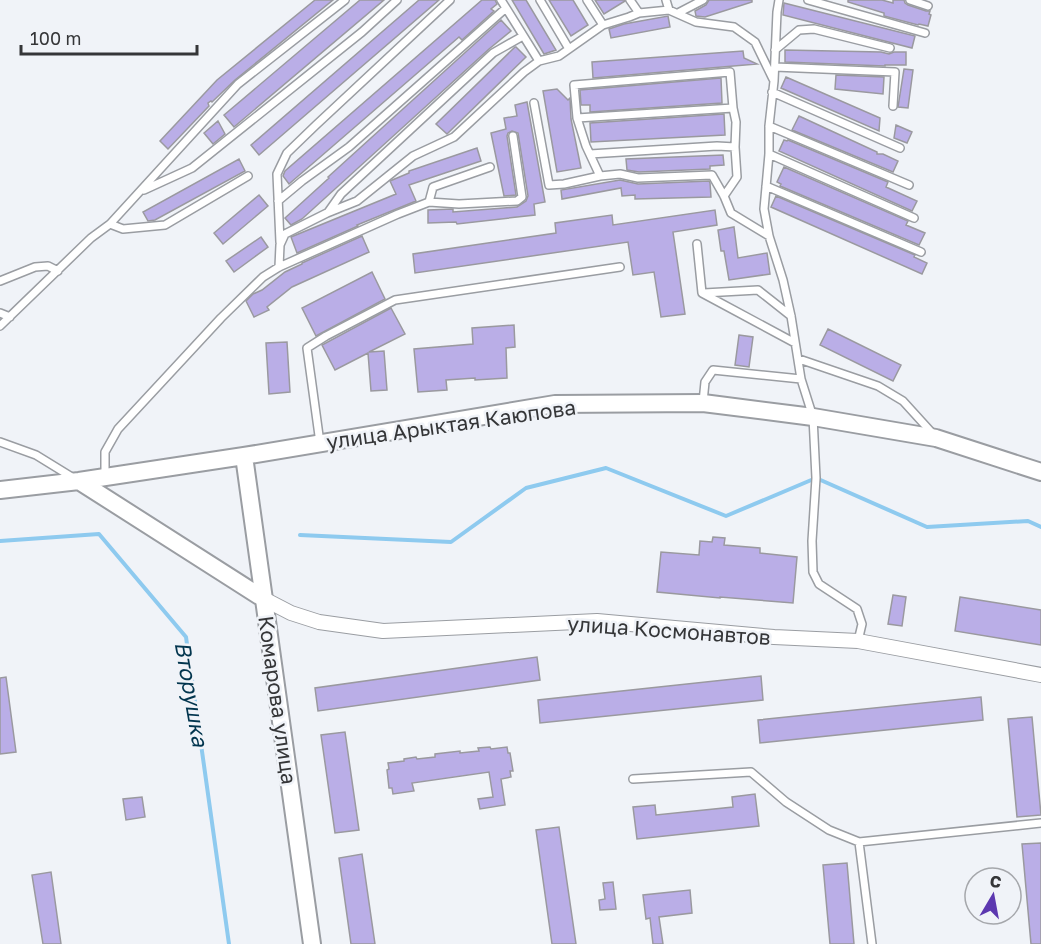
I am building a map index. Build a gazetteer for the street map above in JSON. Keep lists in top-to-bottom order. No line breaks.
{"streets":{"street":["улица Арыктая Каюпова","улица Космонавтов","Комарова улица"]},"crossings":[["улица Арыктая Каюпова","Комарова улица"],["улица Космонавтов","Комарова улица"]],"water":["Вторушка"],"scale_bar":"100 m","north":"top"}
